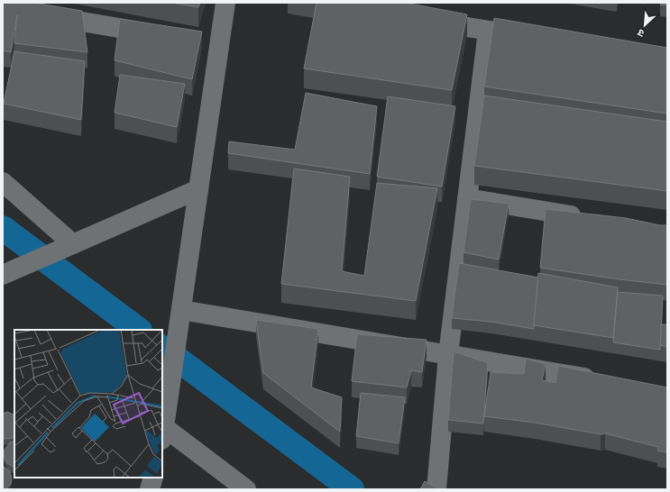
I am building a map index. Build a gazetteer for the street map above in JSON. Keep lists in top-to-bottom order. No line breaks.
{"north":"bottom left"}
